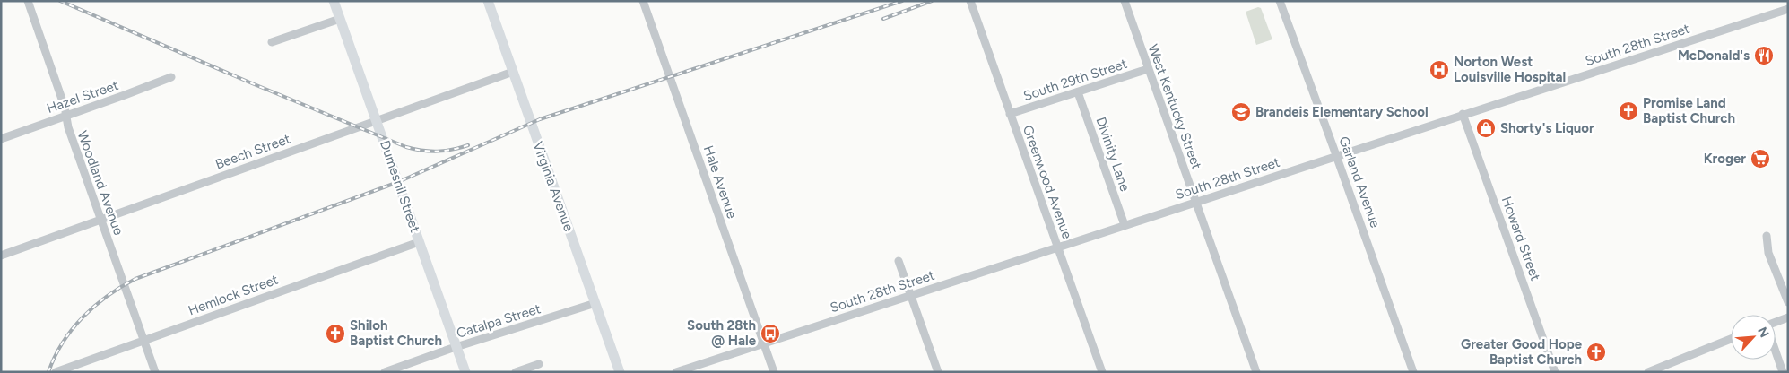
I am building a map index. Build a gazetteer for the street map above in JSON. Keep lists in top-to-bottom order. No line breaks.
{"streets":{"main road":["Dumesnil Street","Virginia Avenue"],"street":["South 28th Street","South 29th Street","Hazel Street","West Kentucky Street","Beech Street","Divinity Lane","Hale Avenue","Greenwood Avenue","Garland Avenue","Woodland Avenue","Howard Street","Hemlock Street","Catalpa Street"]},"crossings":[["South 28th Street","West Kentucky Street"],["South 28th Street","Divinity Lane"],["South 28th Street","Hale Avenue"],["South 28th Street","Greenwood Avenue"],["South 28th Street","Garland Avenue"],["South 28th Street","Howard Street"],["South 29th Street","West Kentucky Street"],["South 29th Street","Divinity Lane"],["South 29th Street","Greenwood Avenue"],["Hazel Street","Woodland Avenue"],["Beech Street","Woodland Avenue"],["Beech Street","Dumesnil Street"],["Beech Street","Virginia Avenue"],["Woodland Avenue","Hemlock Street"],["Dumesnil Street","Hemlock Street"],["Dumesnil Street","Catalpa Street"],["Virginia Avenue","Catalpa Street"]],"places":{"restaurant":["McDonald's"],"hospital":["Norton West Louisville Hospital"],"church":["Promise Land Baptist Church","Shiloh Baptist Church","Greater Good Hope Baptist Church"],"school or university":["Brandeis Elementary School"],"shop":["Shorty's Liquor"],"supermarket":["Kroger"],"bus stop":["South 28th @ Hale"]},"north":"top right"}
